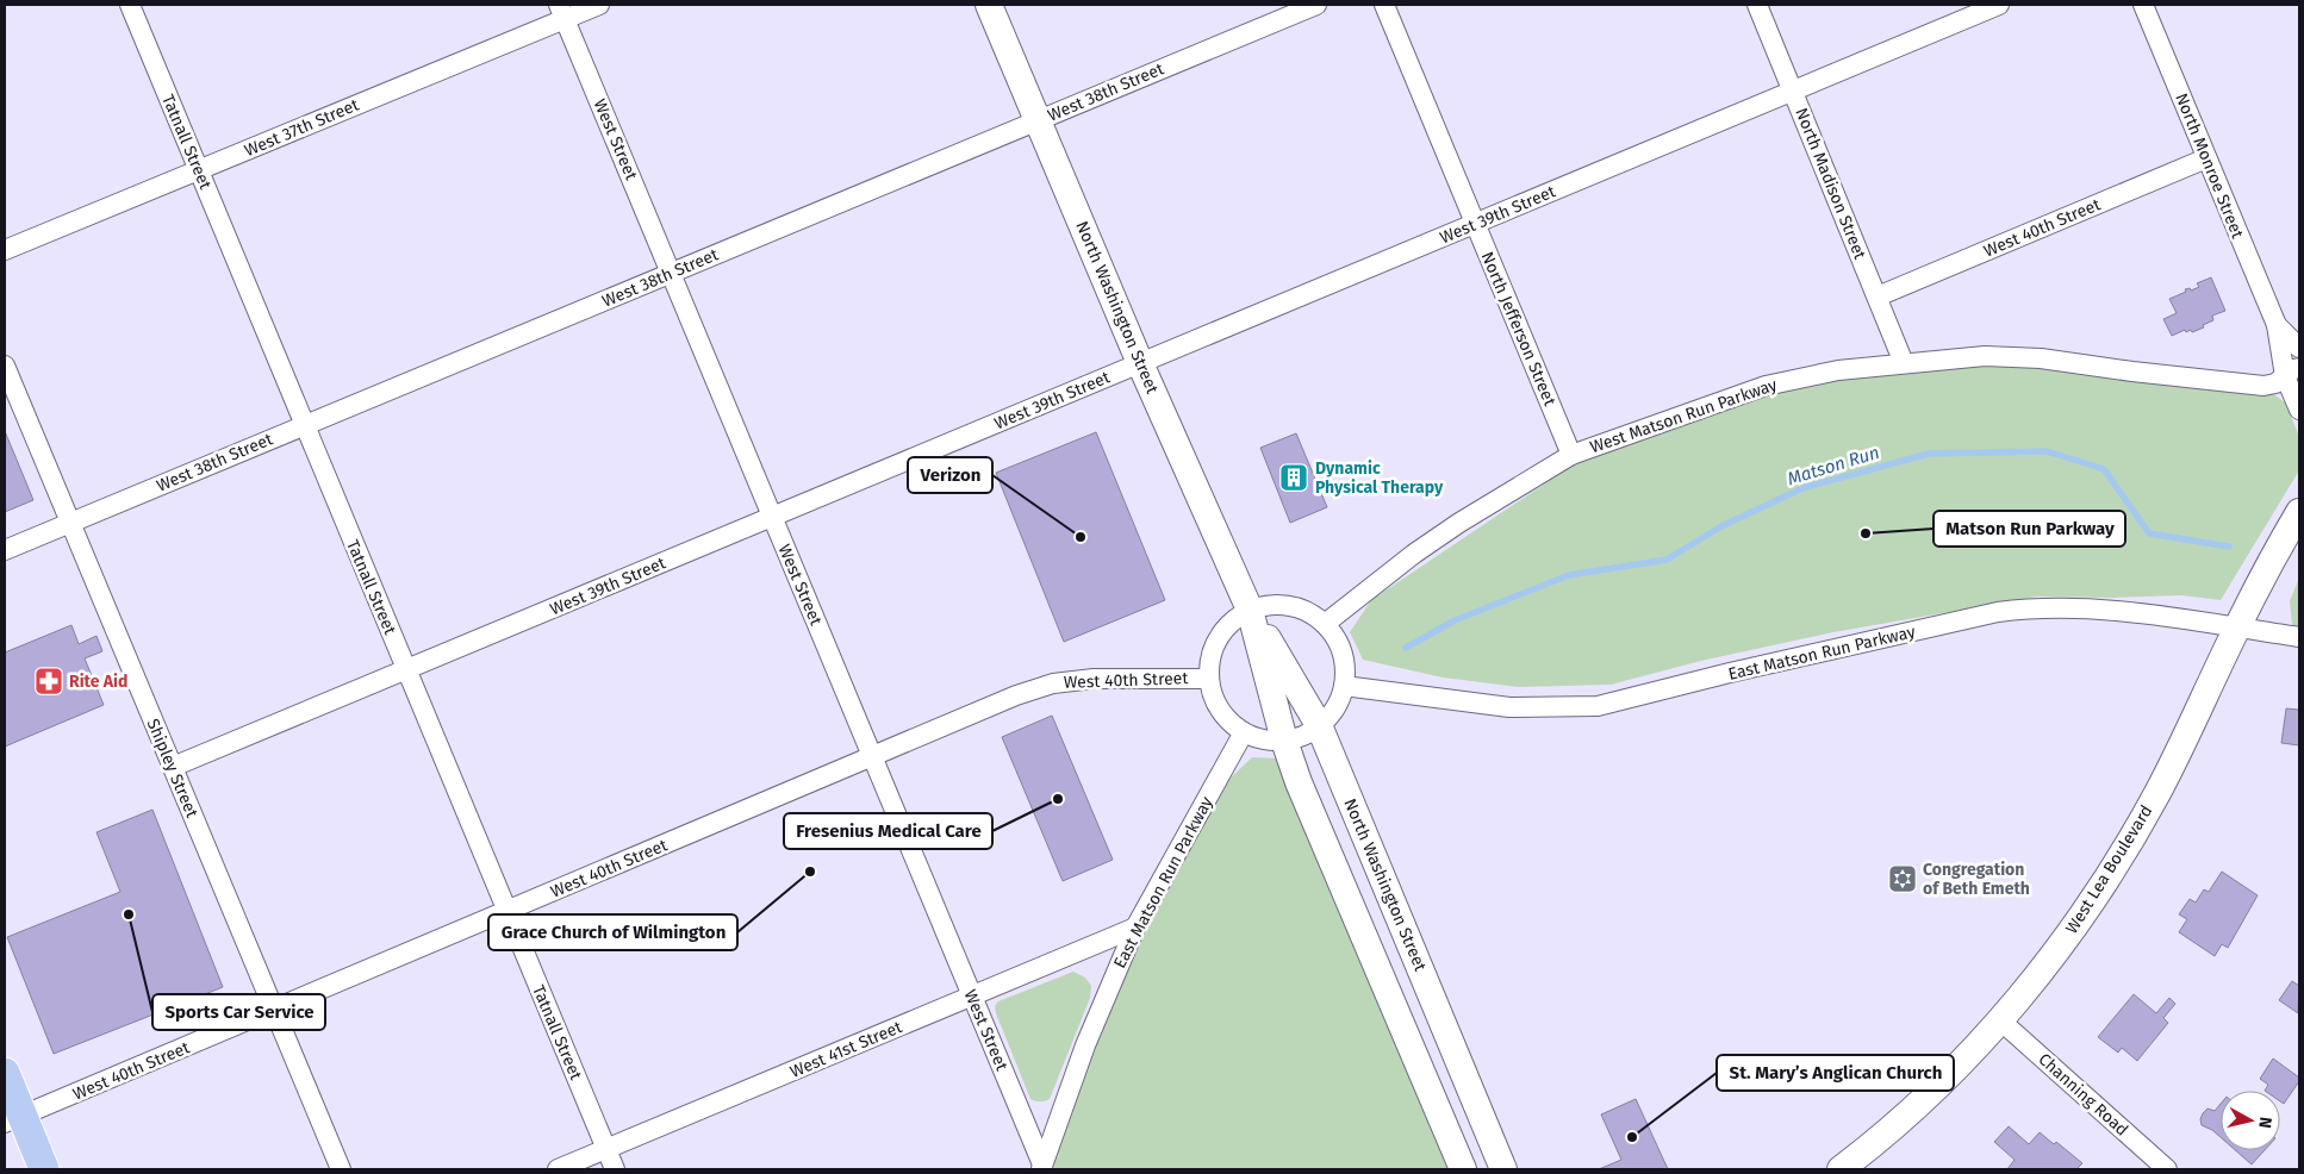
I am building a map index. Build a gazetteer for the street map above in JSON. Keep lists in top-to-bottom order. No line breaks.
{"streets":{"main road":["North Washington Street","West Lea Boulevard"],"street":["West 38th Street","West 37th Street","West Street","Tatnall Street","North Monroe Street","North Madison Street","West 39th Street","West 40th Street","North Jefferson Street","West Matson Run Parkway","East Matson Run Parkway","Shipley Street","West 41st Street","Channing Road"]},"crossings":[["West 38th Street","West Street"],["West 38th Street","Tatnall Street"],["West 38th Street","North Washington Street"],["West 38th Street","Shipley Street"],["West 37th Street","West Street"],["West 37th Street","Tatnall Street"],["West Street","West 39th Street"],["West Street","West 40th Street"],["West Street","East Matson Run Parkway"],["West Street","West 41st Street"],["Tatnall Street","West 39th Street"],["Tatnall Street","West 40th Street"],["Tatnall Street","West 41st Street"],["North Monroe Street","West 40th Street"],["North Madison Street","West 39th Street"],["North Madison Street","West 40th Street"],["North Madison Street","West Matson Run Parkway"],["West 39th Street","North Washington Street"],["West 39th Street","North Jefferson Street"],["West 39th Street","Shipley Street"],["West 40th Street","Shipley Street"],["North Jefferson Street","West Matson Run Parkway"],["East Matson Run Parkway","West Lea Boulevard"],["East Matson Run Parkway","West 41st Street"],["West Lea Boulevard","Channing Road"]],"water":["Matson Run"],"places":{"building":["Dynamic Physical Therapy"],"other":["Matson Run Parkway","Verizon","Fresenius Medical Care","Grace Church of Wilmington","Sports Car Service","St. Mary’s Anglican Church"],"pharmacy":["Rite Aid"],"synagogue":["Congregation of Beth Emeth"]},"north":"right"}
